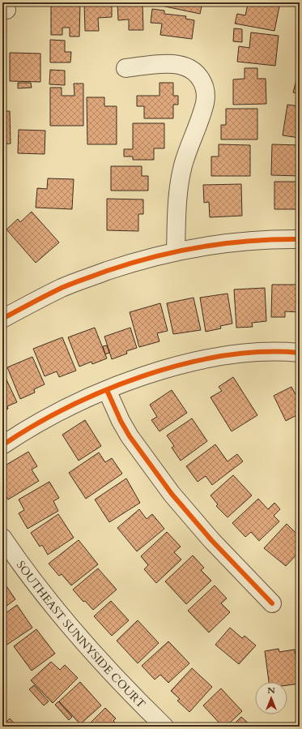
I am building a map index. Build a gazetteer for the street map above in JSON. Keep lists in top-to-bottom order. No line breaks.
{"streets":{"street":["SOUTHEAST SUNNYSIDE COURT"]},"north":"top"}
